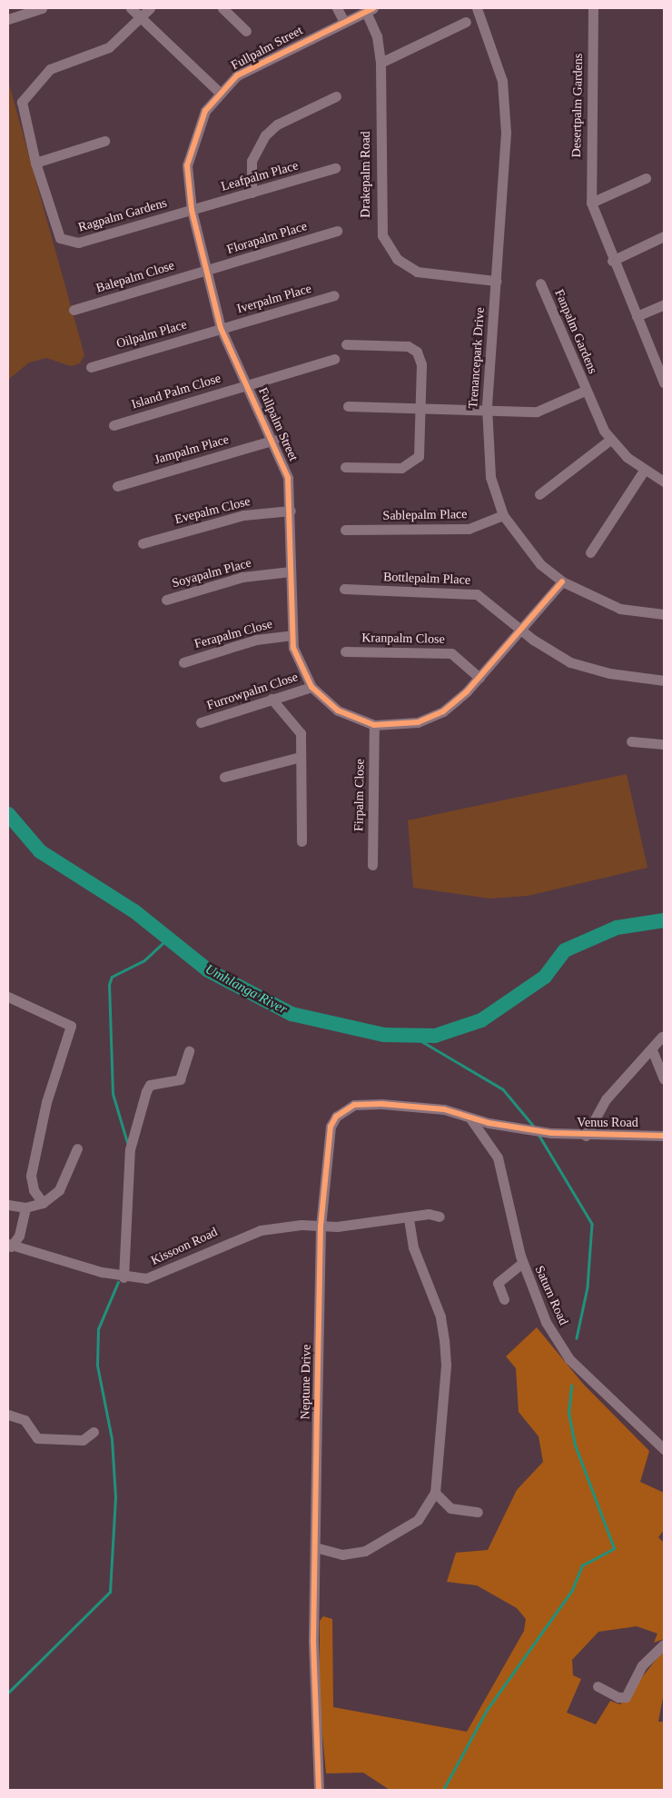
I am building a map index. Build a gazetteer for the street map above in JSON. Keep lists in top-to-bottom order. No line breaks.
{"streets":{"street":["Fullpalm Street","Desertpalm Gardens","Drakepalm Road","Leafpalm Place","Ragpalm Gardens","Florapalm Place","Balepalm Close","Iverpalm Place","Fanpalm Gardens","Oilpalm Place","Trenancepark Drive","Island Palm Close","Jampalm Place","Evepalm Close","Sablepalm Place","Soyapalm Place","Bottlepalm Place","Ferapalm Close","Kranpalm Close","Furrowpalm Close","Firpalm Close","Venus Road","Kissoon Road","Saturn Road","Neptune Drive"]},"crossings":[["Fullpalm Street","Drakepalm Road"],["Fullpalm Street","Leafpalm Place"],["Fullpalm Street","Ragpalm Gardens"],["Fullpalm Street","Florapalm Place"],["Fullpalm Street","Balepalm Close"],["Fullpalm Street","Iverpalm Place"],["Fullpalm Street","Oilpalm Place"],["Fullpalm Street","Trenancepark Drive"],["Fullpalm Street","Island Palm Close"],["Fullpalm Street","Jampalm Place"],["Fullpalm Street","Evepalm Close"],["Fullpalm Street","Soyapalm Place"],["Fullpalm Street","Bottlepalm Place"],["Fullpalm Street","Ferapalm Close"],["Fullpalm Street","Kranpalm Close"],["Fullpalm Street","Furrowpalm Close"],["Fullpalm Street","Firpalm Close"],["Drakepalm Road","Trenancepark Drive"],["Leafpalm Place","Ragpalm Gardens"],["Florapalm Place","Balepalm Close"],["Iverpalm Place","Oilpalm Place"],["Fanpalm Gardens","Trenancepark Drive"],["Trenancepark Drive","Sablepalm Place"],["Venus Road","Saturn Road"],["Venus Road","Neptune Drive"],["Kissoon Road","Neptune Drive"],["Saturn Road","Neptune Drive"]],"water":["Umhlanga River"]}
